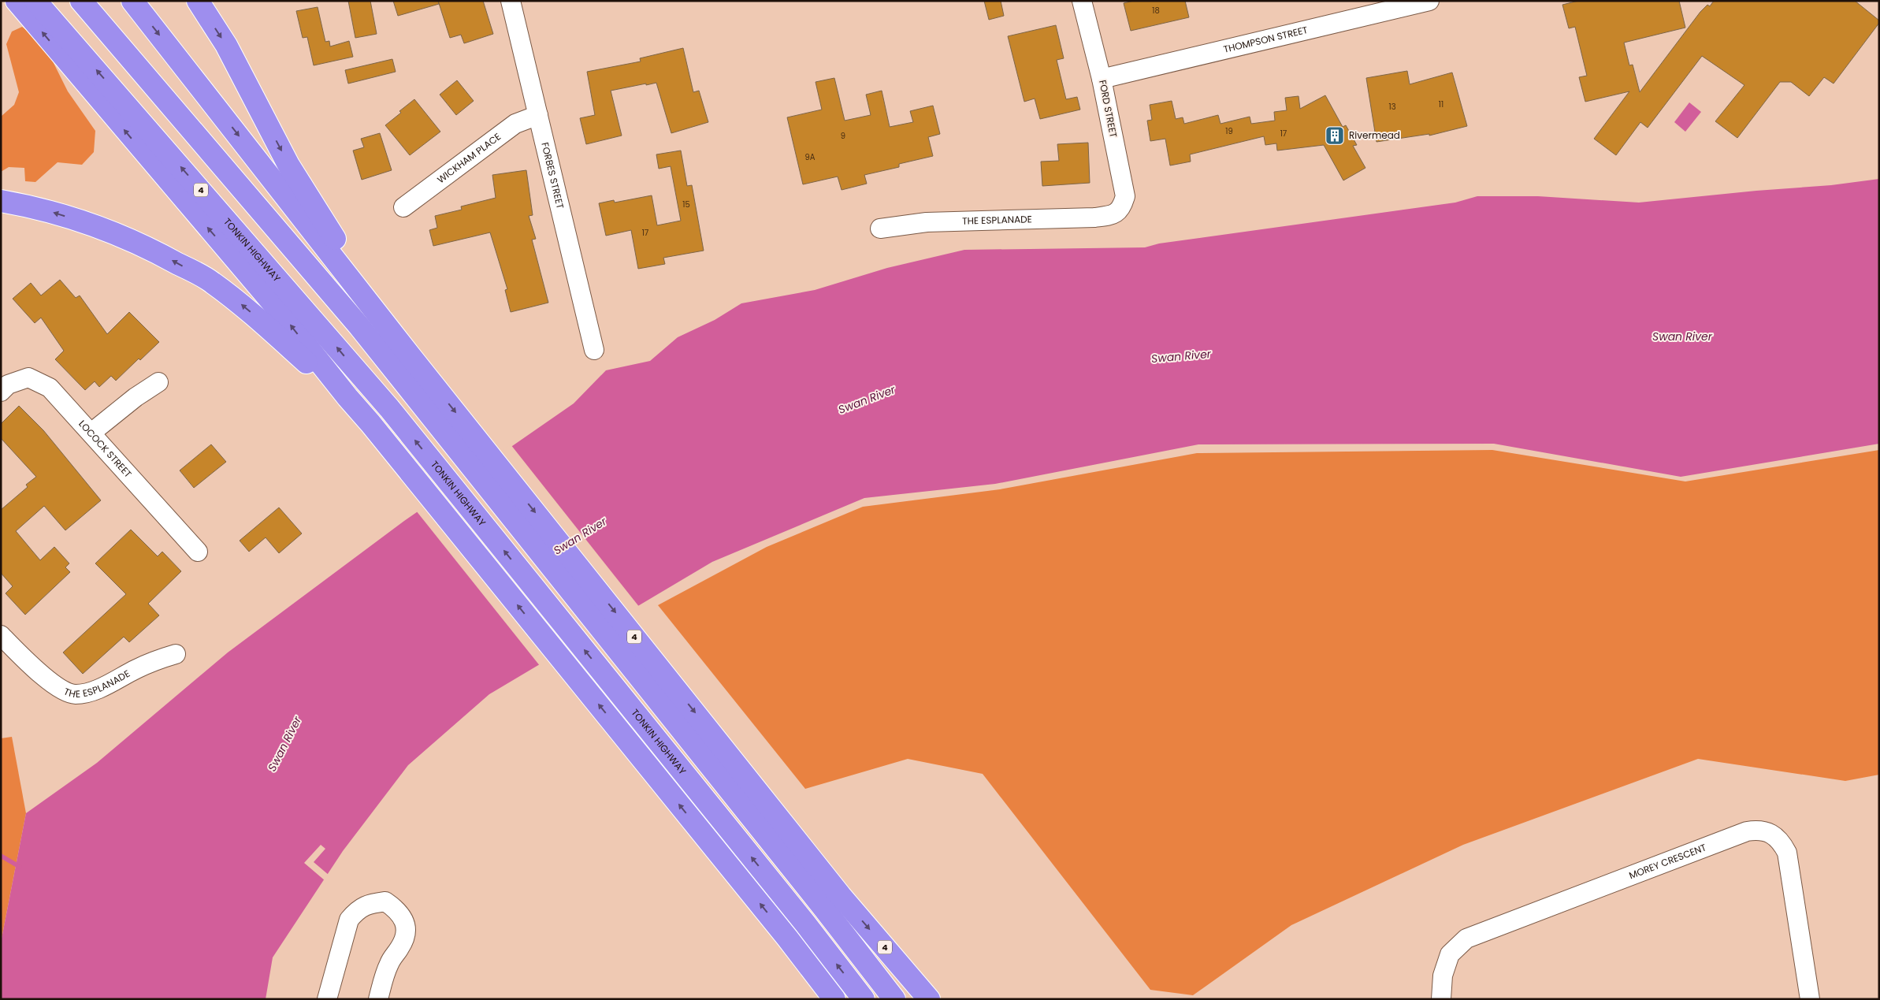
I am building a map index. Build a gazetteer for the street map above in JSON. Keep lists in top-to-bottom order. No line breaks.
{"streets":{"highway":["4","TONKIN HIGHWAY"],"street":["THOMPSON STREET","FORD STREET","WICKHAM PLACE","FORBES STREET","THE ESPLANADE","LOCOCK STREET","MOREY CRESCENT"]},"crossings":[["THOMPSON STREET","FORD STREET"],["FORD STREET","THE ESPLANADE"],["WICKHAM PLACE","FORBES STREET"]],"water":["Swan River"],"places":{"building":["Rivermead"]},"house_numbers":["18","11","13","19","17","9","9A","15","17"]}
